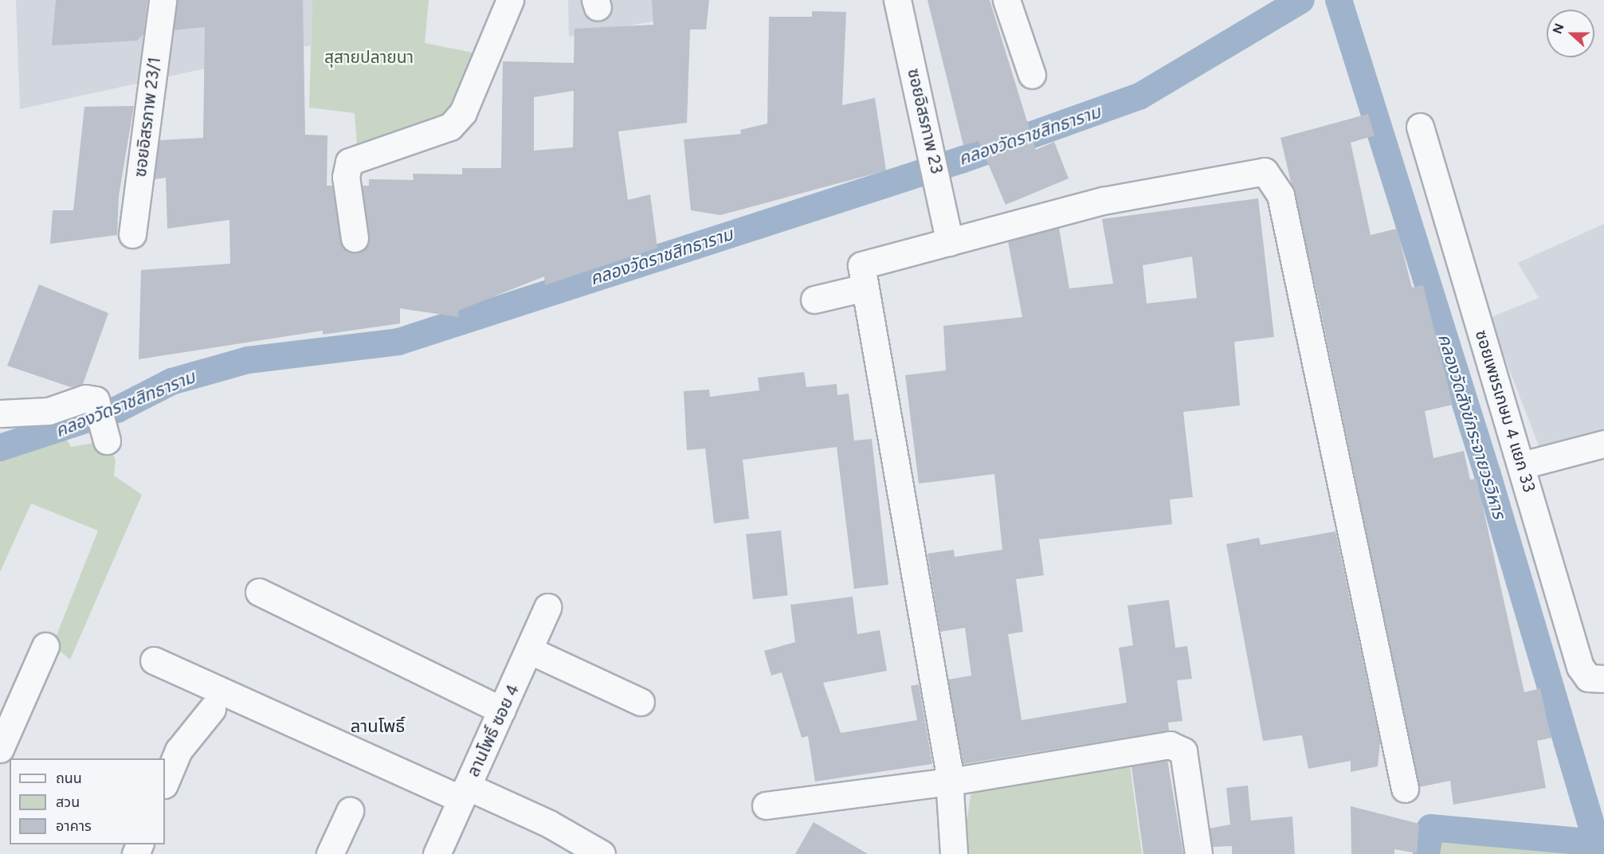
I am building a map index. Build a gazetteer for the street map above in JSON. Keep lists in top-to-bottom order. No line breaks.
{"streets":{"street":["ซอยอิสรภาพ 23/1","ซอยอิสรภาพ 23","ซอยเพชรเกษม 4 แยก 33","ลานโพธิ์ ซอย 4"]},"districts":["ลานโพธิ์"],"water":["คลองวัดราชสิทธาราม","คลองวัดสังข์กระจายวรวิหาร"],"parks":["สุสายปลายนา"],"legend":["ถนน","สวน","อาคาร"],"north":"left"}
